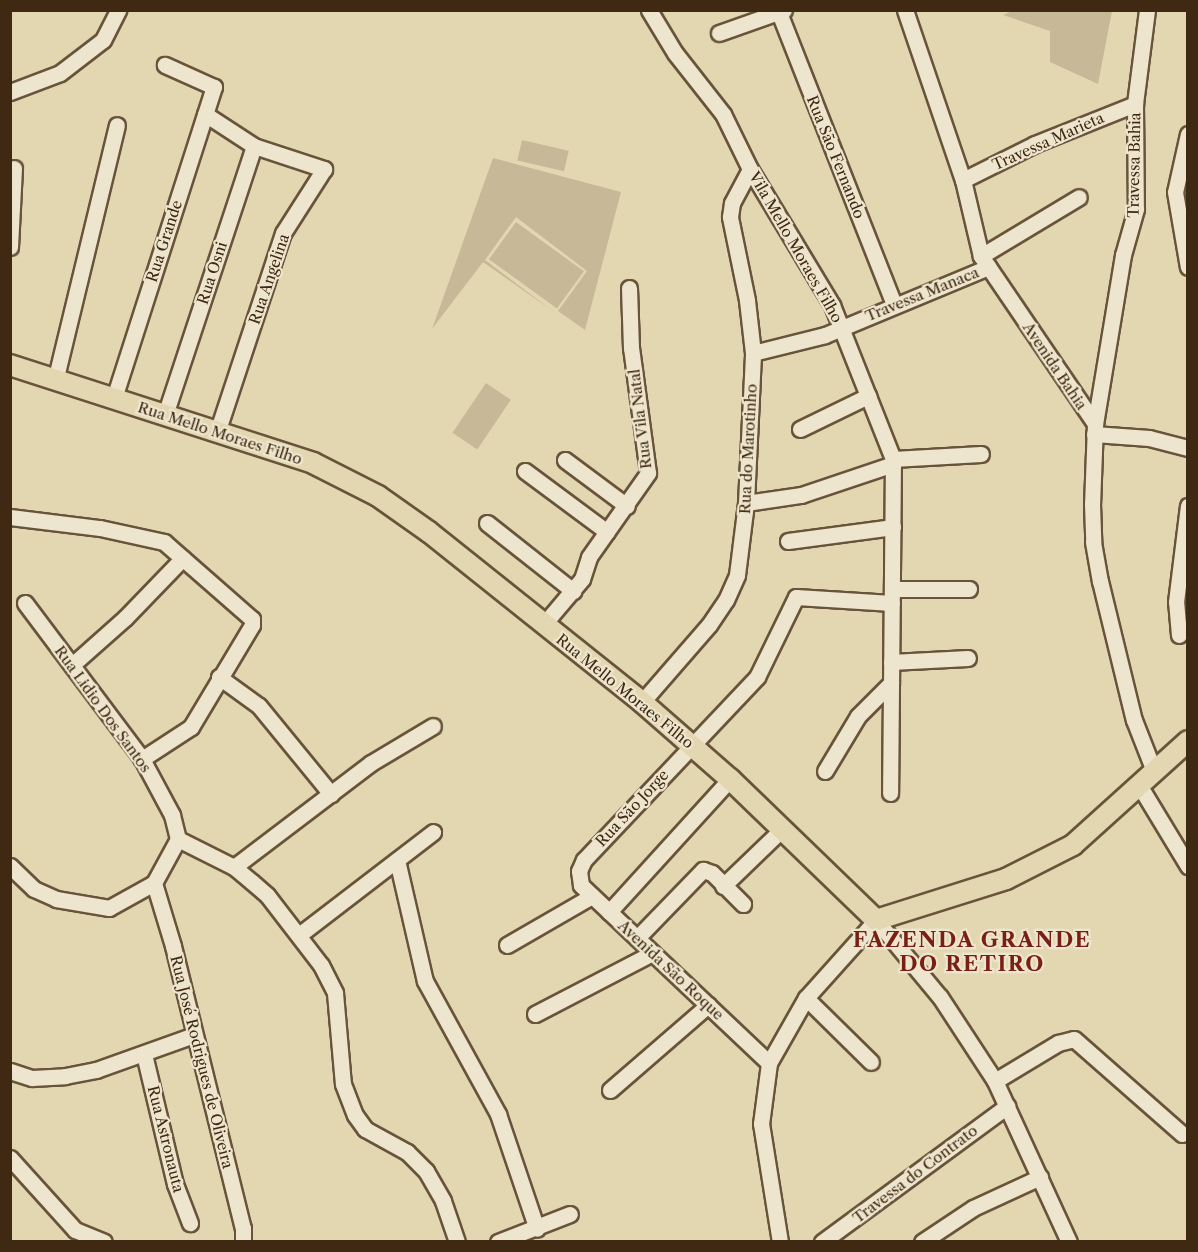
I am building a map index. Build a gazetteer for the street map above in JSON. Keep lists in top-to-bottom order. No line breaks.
{"streets":{"main road":["Rua Mello Moraes Filho"],"street":["Travessa Marieta","Rua São Fernando","Travessa Bahia","Rua Grande","Vila Mello Moraes Filho","Rua Osni","Rua Angelina","Travessa Manaca","Avenida Bahia","Rua Vila Natal","Rua do Marotinho","Rua Lidio Dos Santos","Rua São Jorge","Avenida São Roque","Rua José Rodrigues de Oliveira","Rua Astronauta","Travessa do Contrato"]},"crossings":[["Travessa Marieta","Travessa Bahia"],["Travessa Marieta","Avenida Bahia"],["Rua São Fernando","Travessa Manaca"],["Travessa Bahia","Avenida Bahia"],["Rua Grande","Rua Mello Moraes Filho"],["Vila Mello Moraes Filho","Travessa Manaca"],["Vila Mello Moraes Filho","Rua do Marotinho"],["Rua Osni","Rua Angelina"],["Rua Osni","Rua Mello Moraes Filho"],["Rua Angelina","Rua Mello Moraes Filho"],["Travessa Manaca","Avenida Bahia"],["Travessa Manaca","Rua do Marotinho"],["Rua Vila Natal","Rua Mello Moraes Filho"],["Rua Mello Moraes Filho","Rua do Marotinho"],["Rua Mello Moraes Filho","Rua São Jorge"],["Rua São Jorge","Avenida São Roque"]],"districts":["FAZENDA GRANDE DO RETIRO"]}
